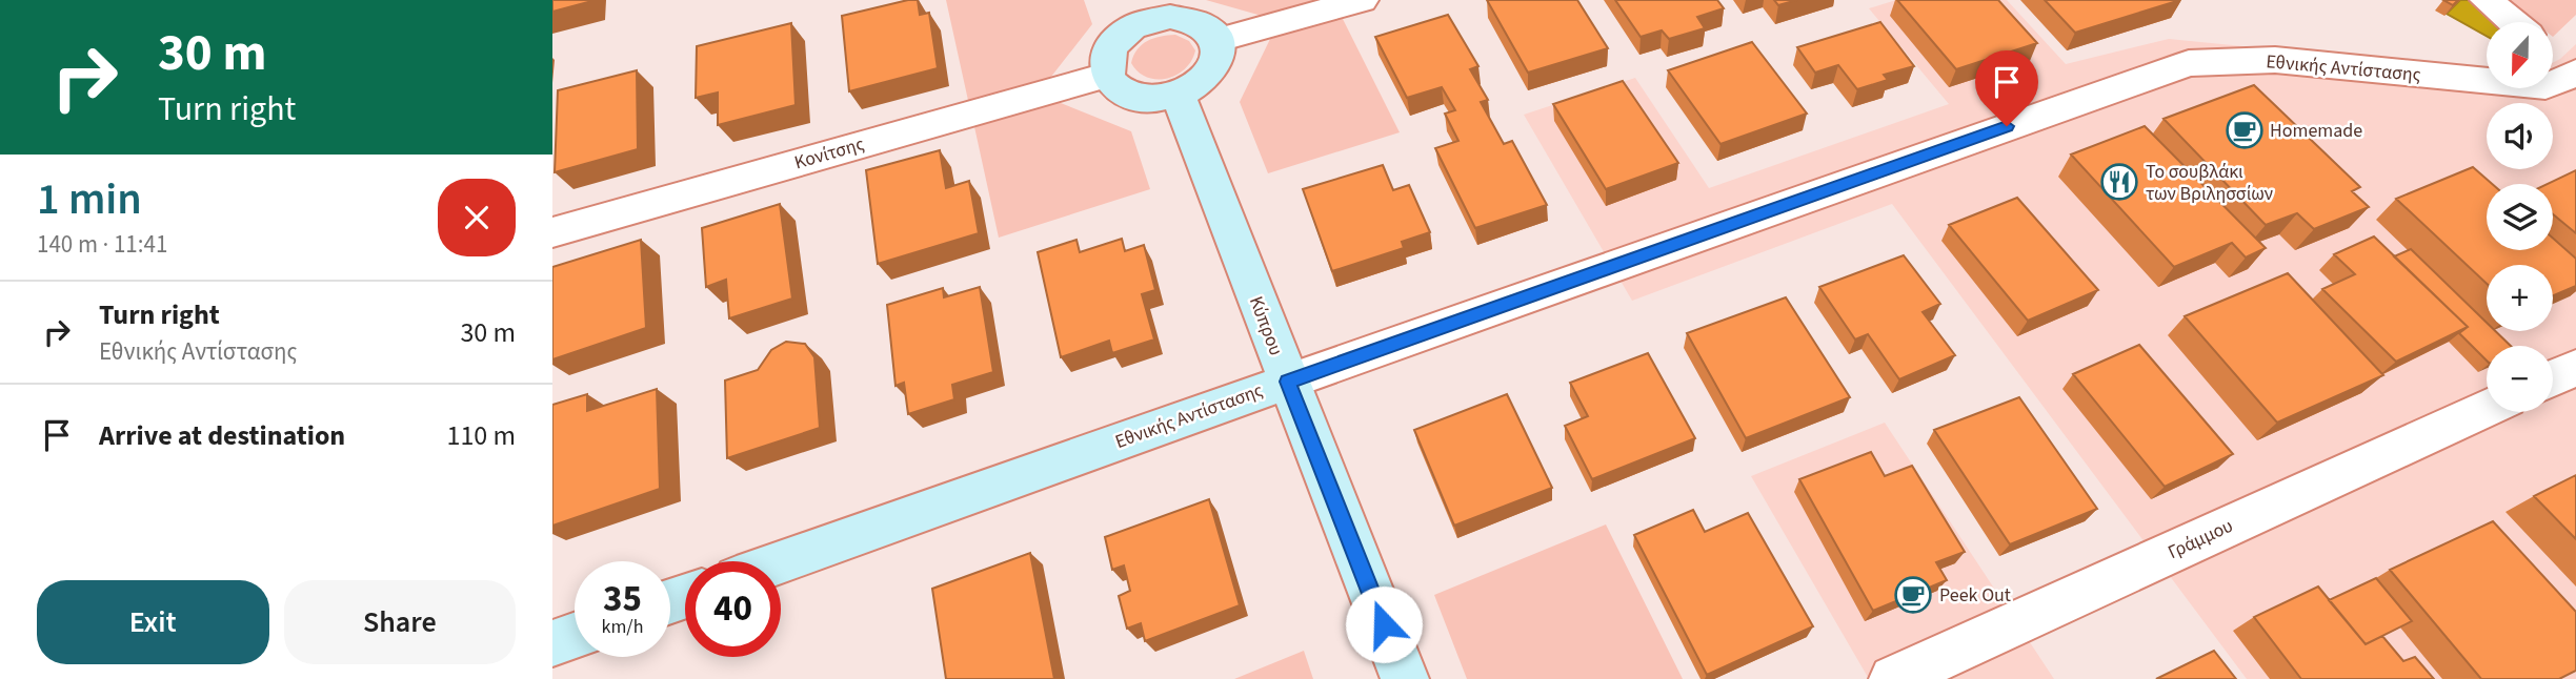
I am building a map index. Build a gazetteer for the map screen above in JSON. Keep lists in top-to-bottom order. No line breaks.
{"streets":{"street":["Εθνικής Αντίστασης","Κονίτσης","Κύπρου","Γράμμου"]},"crossings":[["Εθνικής Αντίστασης","Κύπρου"],["Κονίτσης","Κύπρου"]],"places":{"cafe":["Homemade","Peek Out"],"restaurant":["Το σουβλάκι των Βριλησσίων"]},"north":"bottom","page":{"turn":["30 m","Turn right"],"map_buttons":["+","−"],"heading":["1 min","140 m · 11:41"],"list":[{"name":"Turn right","note":"Εθνικής Αντίστασης","value":"30 m"},{"name":"Arrive at destination","value":"110 m"}],"speed":"35 km/h","limit":"40","buttons":["Exit","Share"]}}
